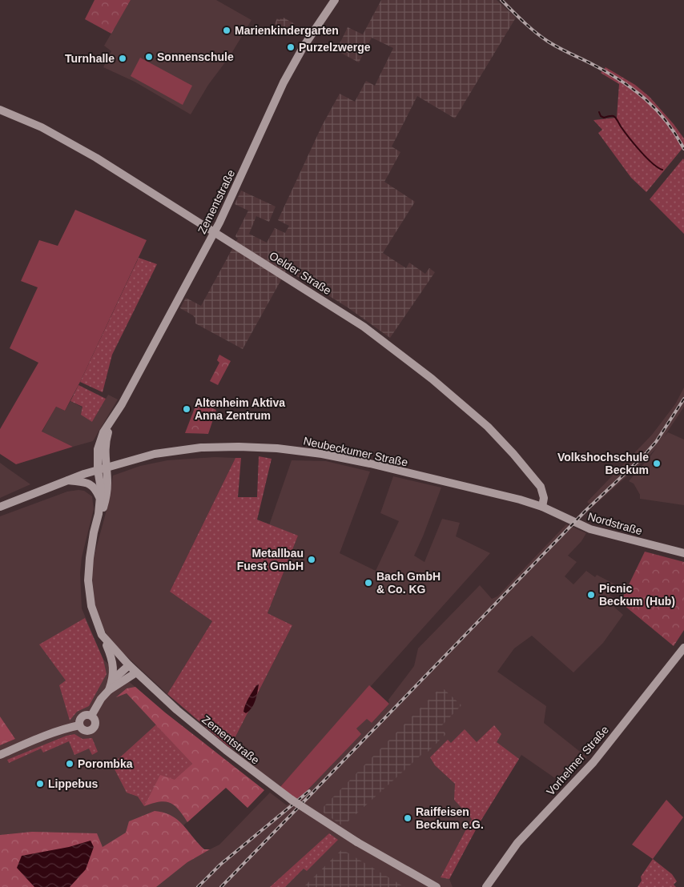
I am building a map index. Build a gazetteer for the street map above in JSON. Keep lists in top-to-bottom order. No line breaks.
{"streets":{"street":["Zementstraße","Oelder Straße","Neubeckumer Straße","Nordstraße","Vorhelmer Straße"]},"crossings":[["Zementstraße","Oelder Straße"],["Zementstraße","Neubeckumer Straße"],["Oelder Straße","Neubeckumer Straße"],["Oelder Straße","Nordstraße"],["Neubeckumer Straße","Nordstraße"]],"places":["Marienkindergarten","Purzelzwerge","Sonnenschule","Turnhalle","Altenheim Aktiva Anna Zentrum","Volkshochschule Beckum","Metallbau Fuest GmbH","Bach GmbH & Co. KG","Picnic Beckum (Hub)","Porombka","Lippebus","Raiffeisen Beckum e.G."]}
